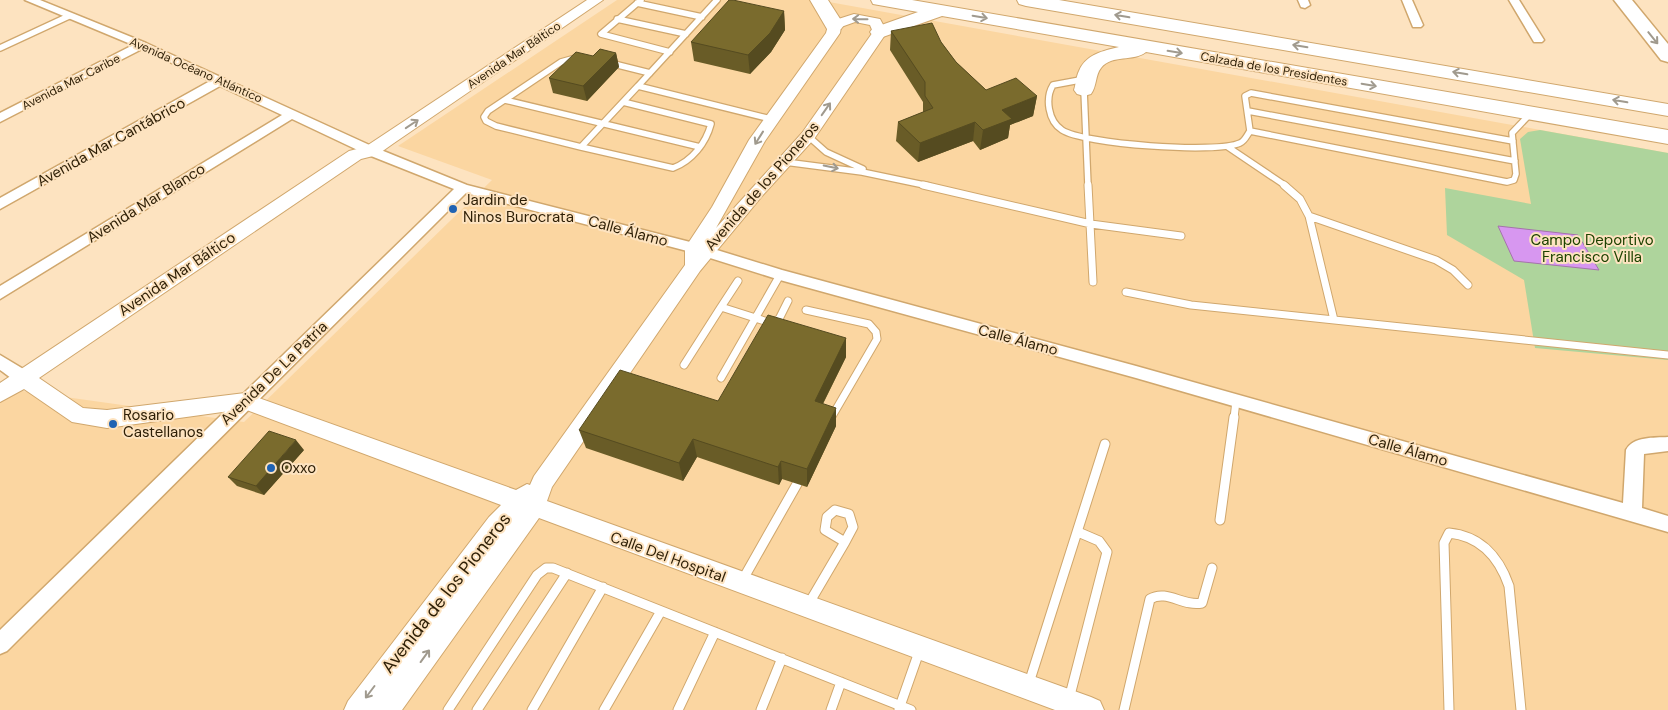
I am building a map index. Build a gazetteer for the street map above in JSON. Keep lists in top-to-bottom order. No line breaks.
{"streets":{"highway":["Calzada de los Presidentes"],"street":["Avenida Mar Báltico","Avenida Océano Atlántico","Avenida Mar Caribe","Avenida Mar Cantábrico","Avenida de los Pioneros","Avenida Mar Blanco","Calle Álamo","Avenida De La Patria","Calle Del Hospital"]},"crossings":[["Avenida Mar Báltico","Avenida Océano Atlántico"],["Avenida Mar Báltico","Calle Álamo"],["Avenida Océano Atlántico","Avenida Mar Caribe"],["Avenida Océano Atlántico","Avenida Mar Cantábrico"],["Avenida Océano Atlántico","Avenida Mar Blanco"],["Avenida Océano Atlántico","Calle Álamo"],["Avenida de los Pioneros","Calle Álamo"],["Avenida de los Pioneros","Calle Del Hospital"],["Calle Álamo","Avenida De La Patria"],["Avenida De La Patria","Calle Del Hospital"]],"parks":["Campo Deportivo Francisco Villa"],"places":["Jardin de Ninos Burocrata","Rosario Castellanos","Oxxo"]}
